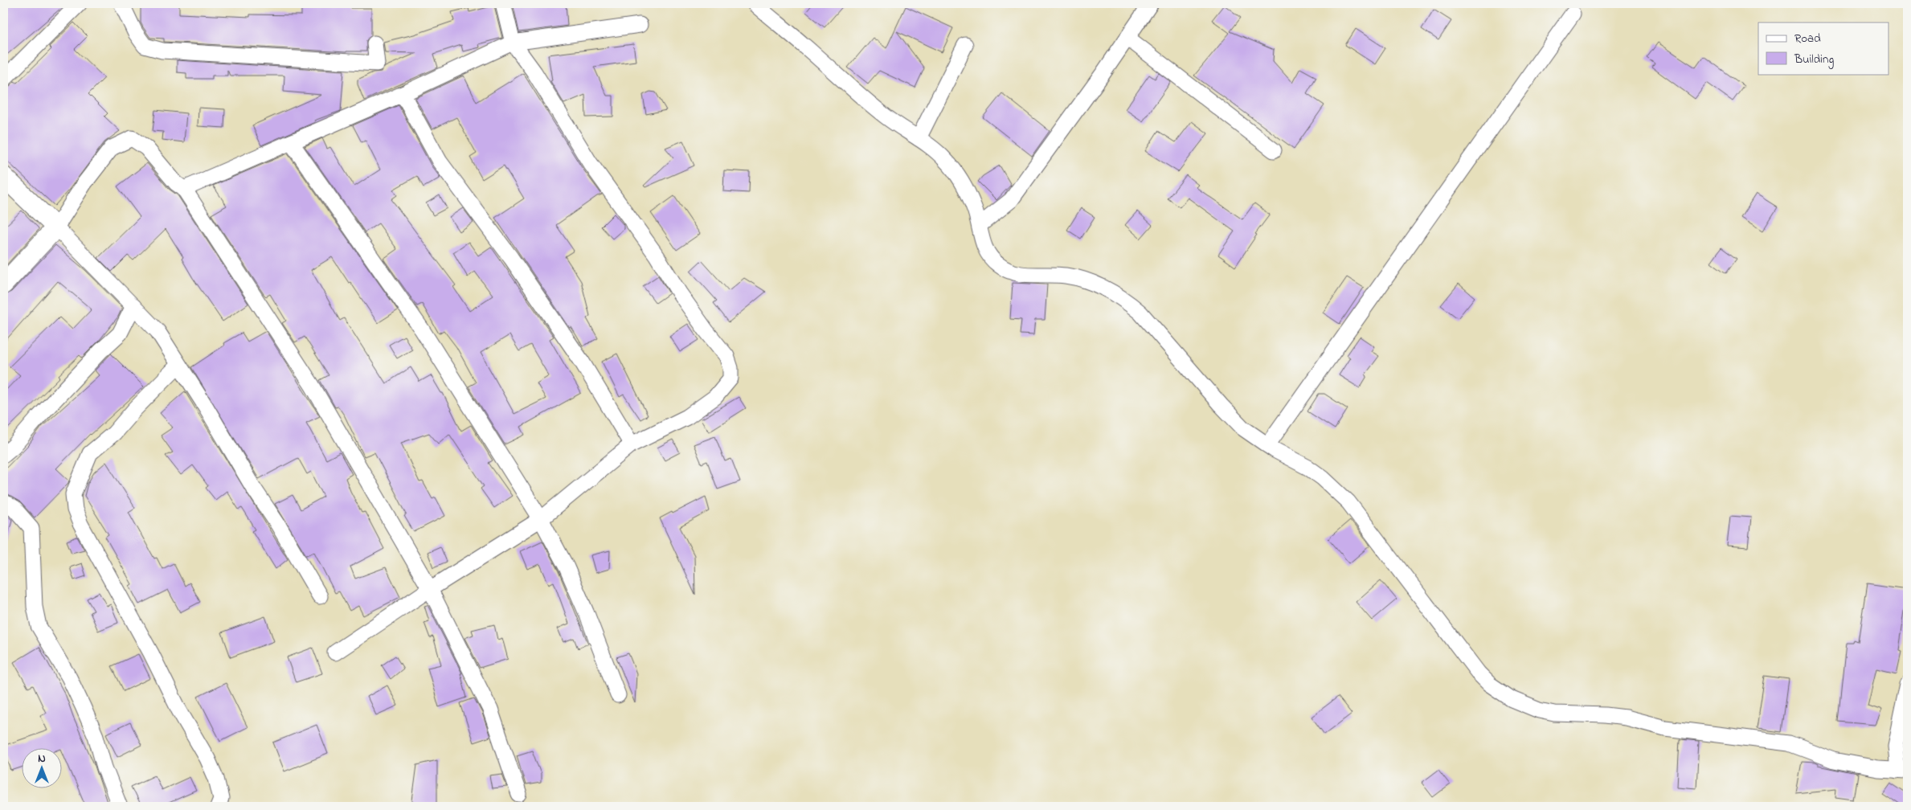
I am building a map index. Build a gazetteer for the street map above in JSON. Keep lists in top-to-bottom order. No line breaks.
{"legend":["Road","Building"],"north":"top"}
